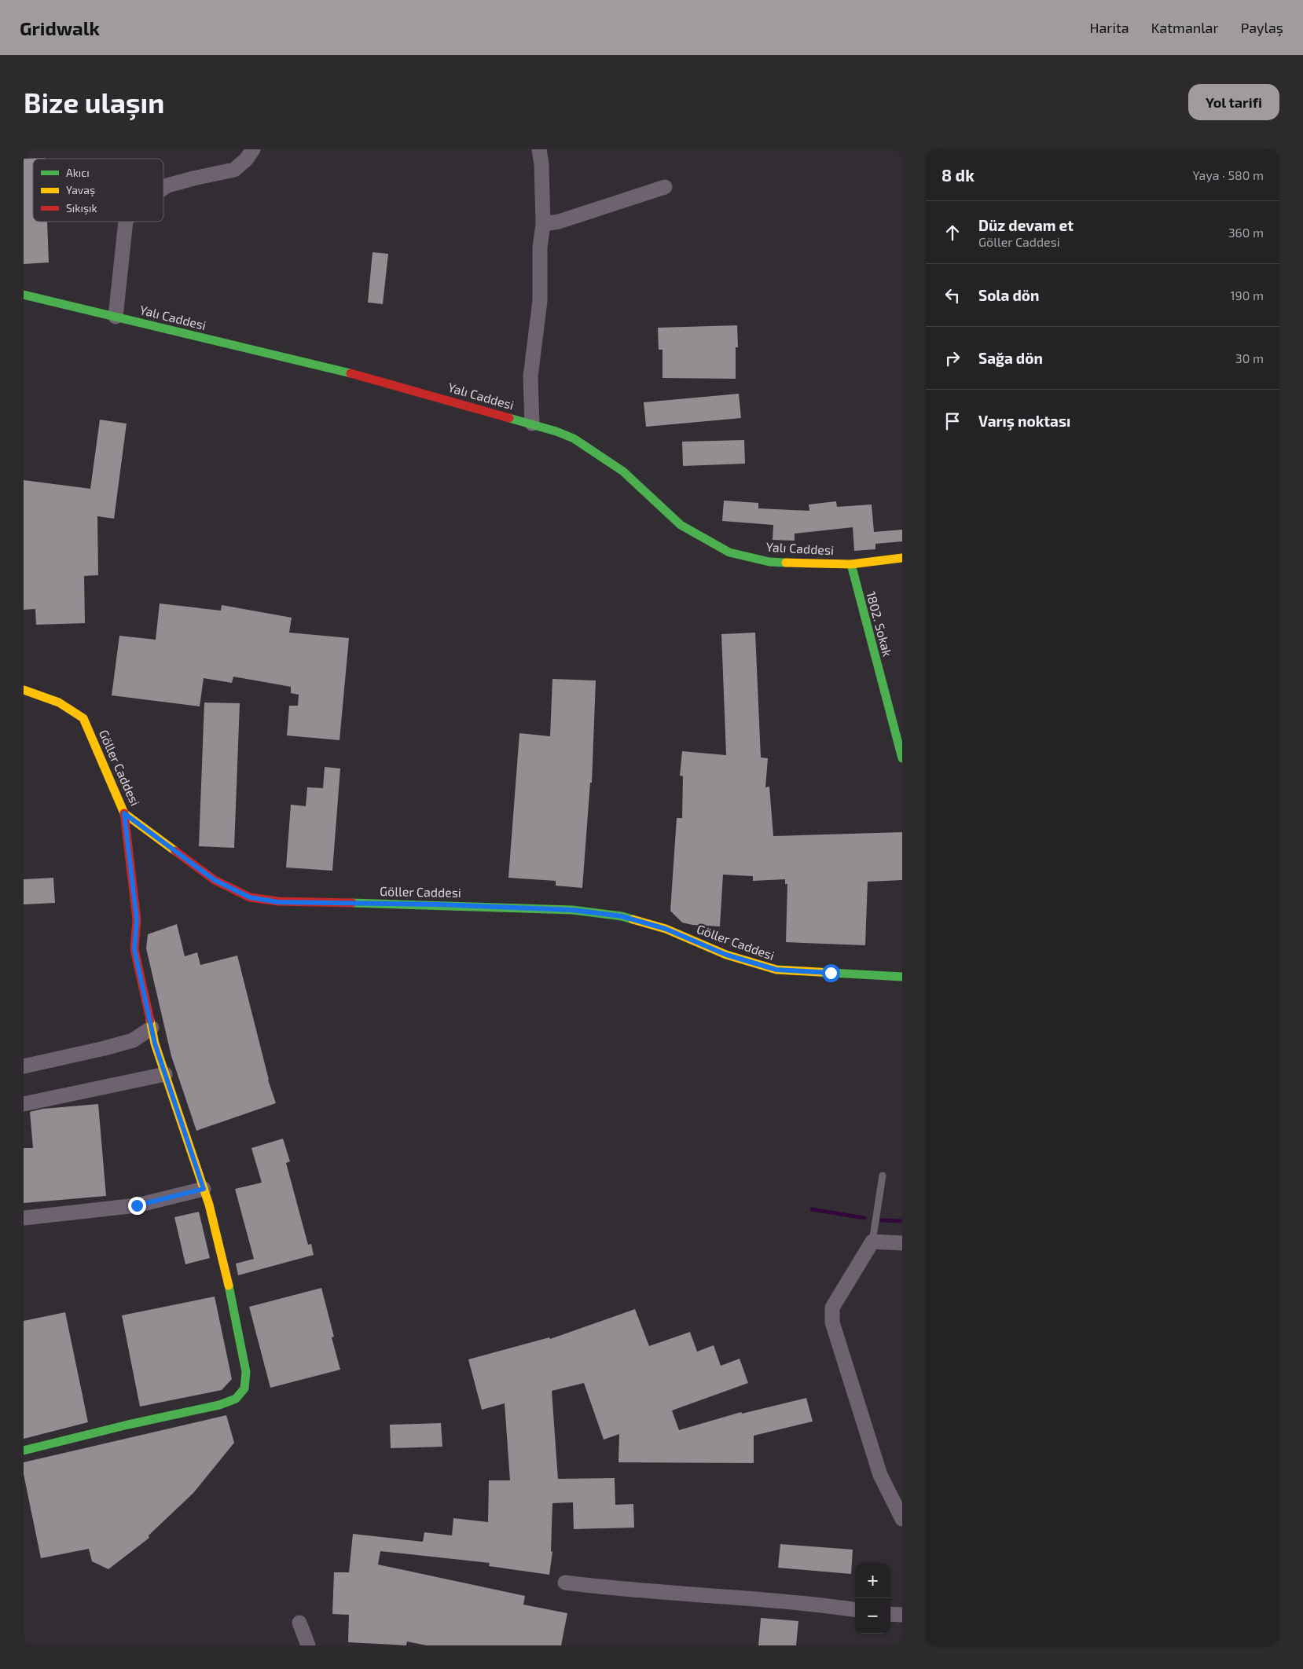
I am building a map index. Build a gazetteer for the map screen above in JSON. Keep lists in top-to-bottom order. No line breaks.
{"streets":{"street":["Yalı Caddesi","1802. Sokak","Göller Caddesi"]},"crossings":[["Yalı Caddesi","1802. Sokak"]],"legend":["Akıcı","Yavaş","Sıkışık"],"page":{"header":"Gridwalk","nav":["Harita","Katmanlar","Paylaş"],"buttons":"Yol tarifi","title":"Bize ulaşın","heading":["8 dk","Yaya · 580 m"],"list":[["Düz devam et","Göller Caddesi","360 m"],["Sola dön","190 m"],["Sağa dön","30 m"],"Varış noktası"],"map_buttons":["+","−"]}}
